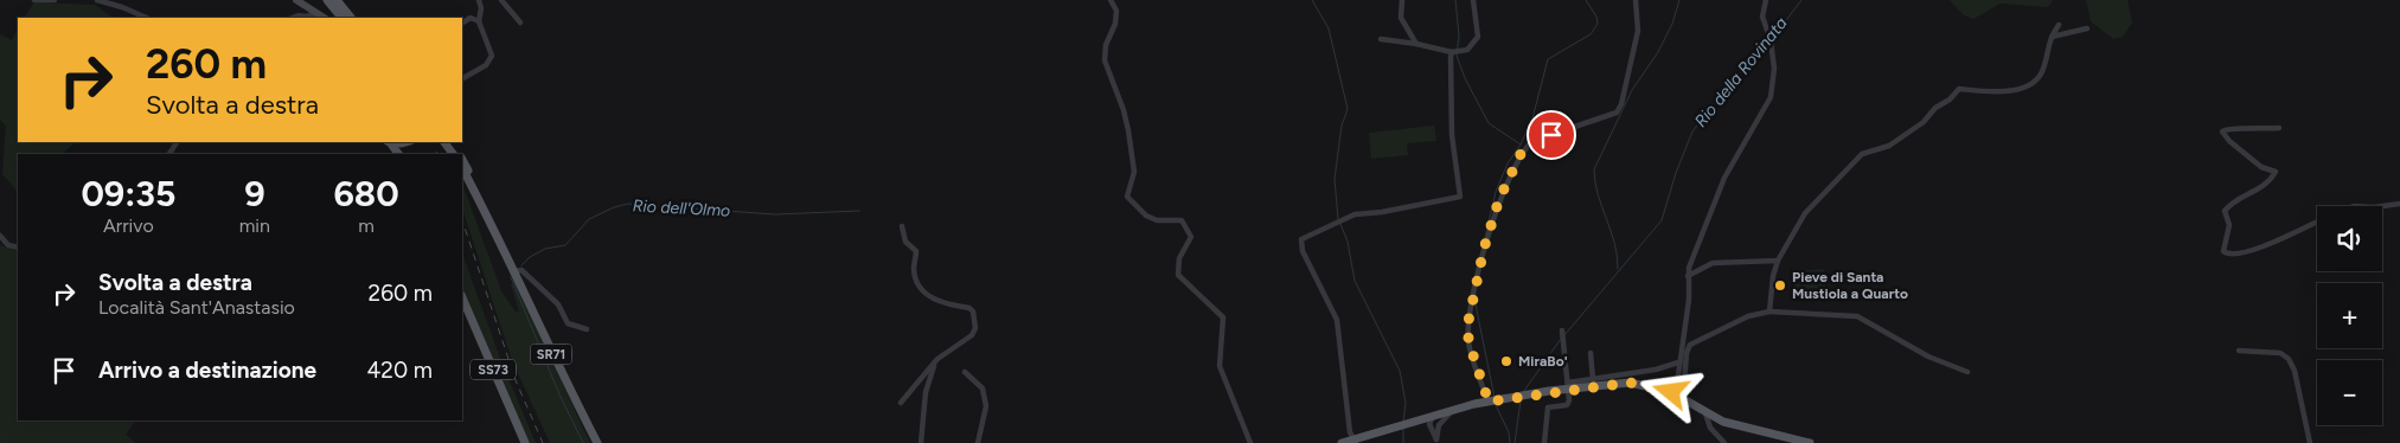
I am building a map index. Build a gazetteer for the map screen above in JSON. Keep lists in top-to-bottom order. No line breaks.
{"streets":{"main road":["SR71","SS73"]},"water":["Rio della Rovinata","Rio dell'Olmo"],"places":["Pieve di Santa Mustiola a Quarto","MiraBo'"],"page":{"turn":["260 m","Svolta a destra"],"eta":["09:35","Arrivo","9","min","680","m"],"map_buttons":["+","−"],"list":[{"name":"Svolta a destra","note":"Località Sant'Anastasio","value":"260 m"},{"name":"Arrivo a destinazione","value":"420 m"}]}}
